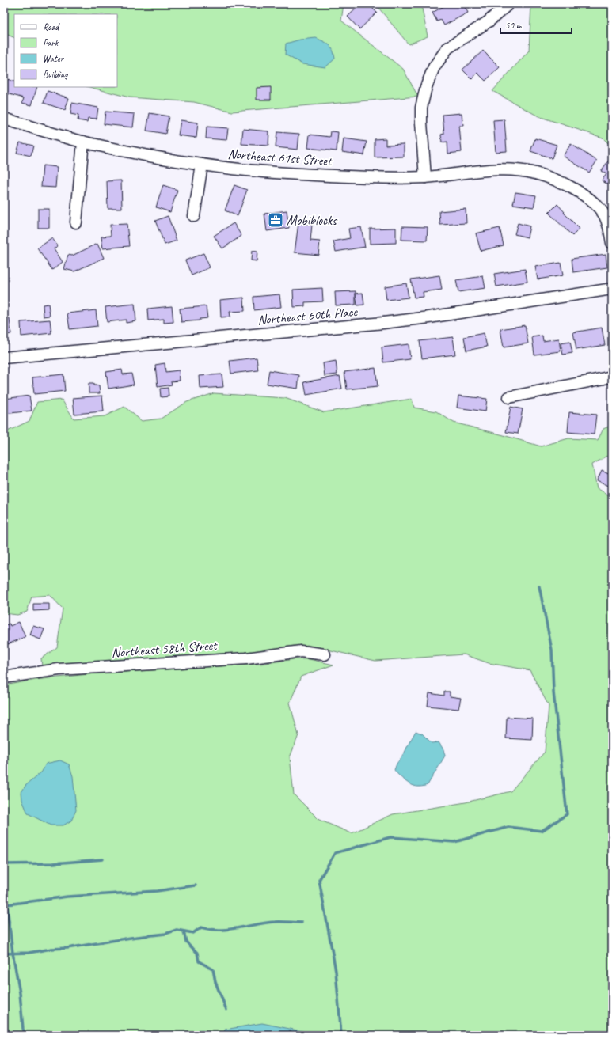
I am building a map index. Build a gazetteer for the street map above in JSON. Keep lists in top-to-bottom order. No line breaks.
{"streets":{"street":["Northeast 61st Street","Northeast 60th Place","Northeast 58th Street"]},"places":{"office":["Mobiblocks"]},"legend":["Road","Park","Water","Building"],"scale_bar":"50 m"}
